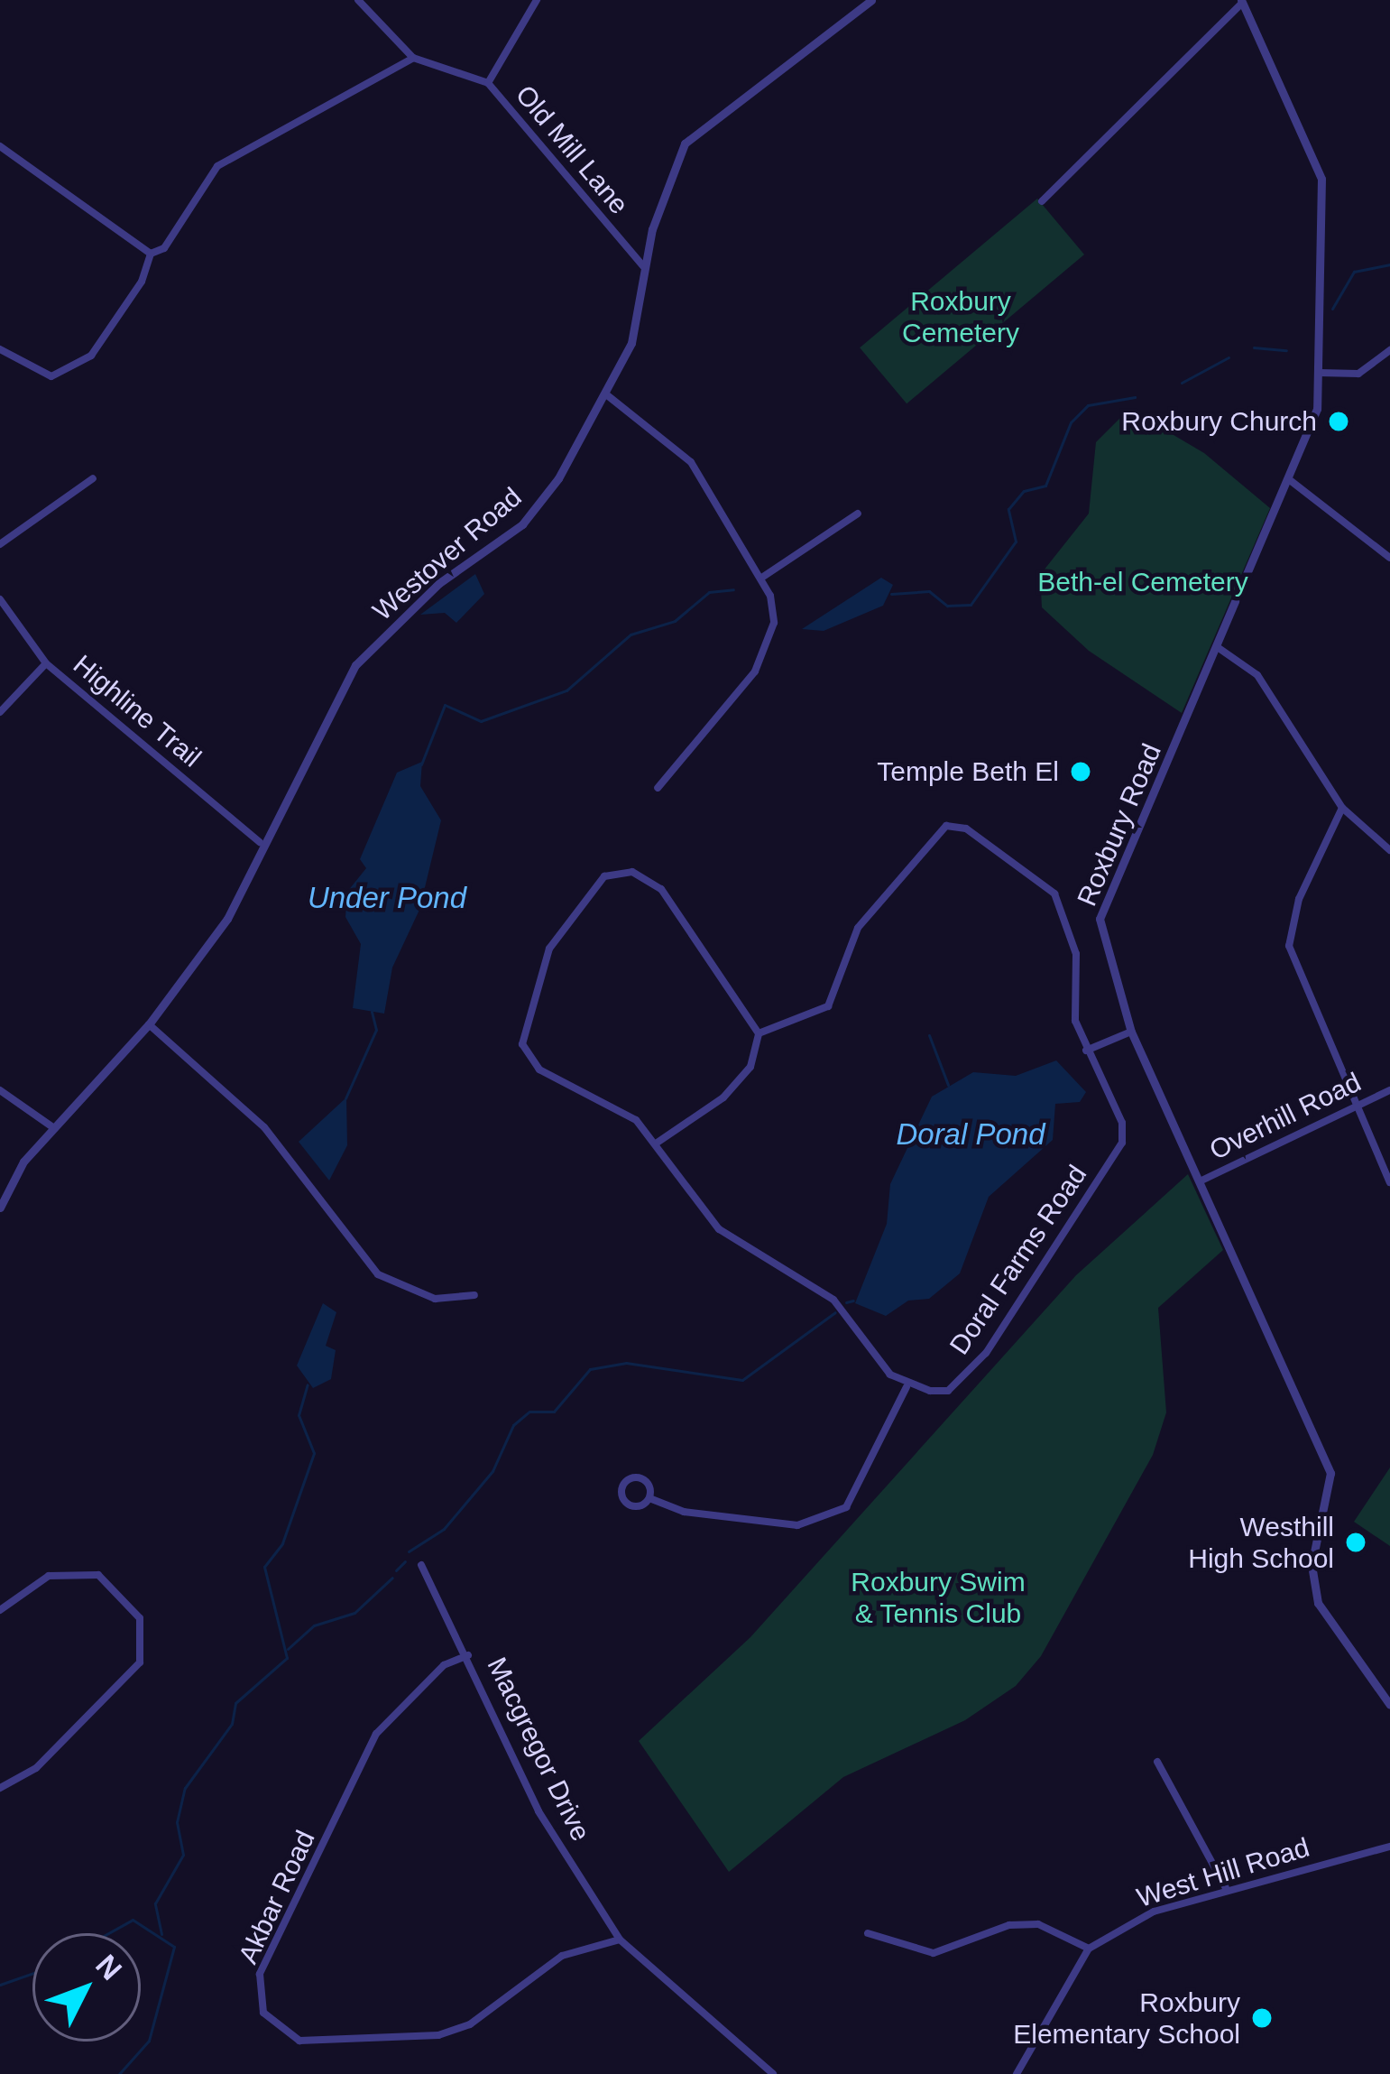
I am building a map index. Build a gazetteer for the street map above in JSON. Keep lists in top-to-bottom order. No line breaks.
{"streets":{"street":["Old Mill Lane","Westover Road","Highline Trail","Roxbury Road","Overhill Road","Doral Farms Road","Macgregor Drive","West Hill Road","Akbar Road"]},"crossings":[["Old Mill Lane","Westover Road"],["Westover Road","Highline Trail"],["Roxbury Road","Overhill Road"],["Macgregor Drive","Akbar Road"]],"water":["Under Pond","Doral Pond"],"parks":["Roxbury Cemetery","Beth-el Cemetery","Roxbury Swim & Tennis Club"],"places":["Roxbury Church","Temple Beth El","Westhill High School","Roxbury Elementary School"],"north":"top right"}
